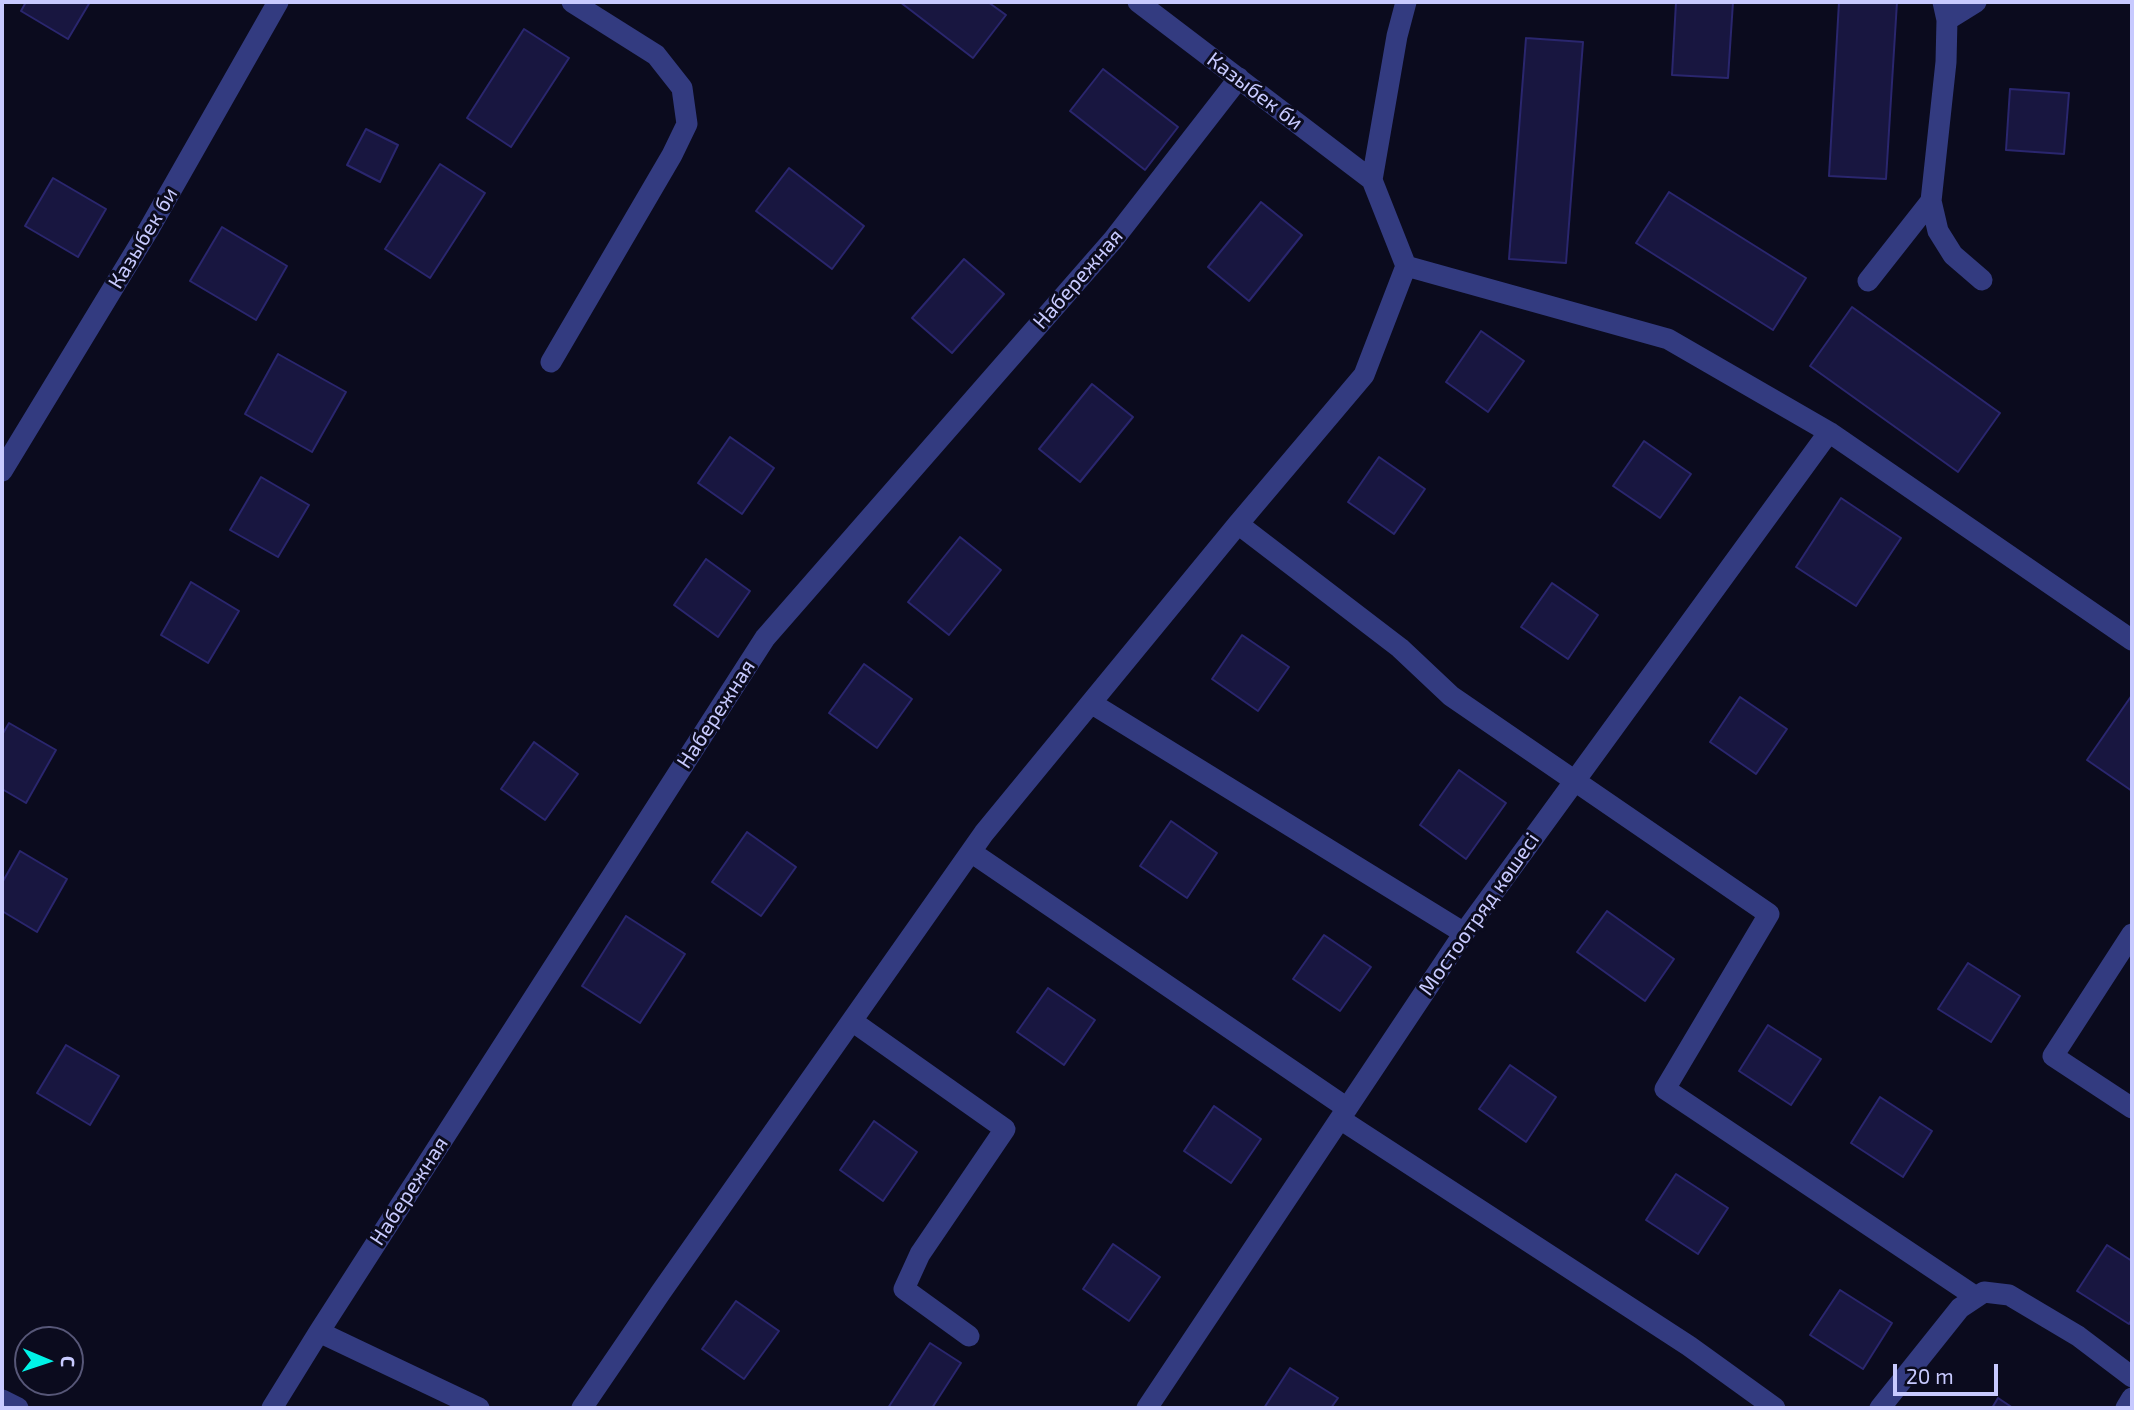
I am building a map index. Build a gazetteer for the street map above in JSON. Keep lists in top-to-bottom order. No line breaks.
{"streets":{"street":["Казыбек би","Набережная","Мостоотряд көшесі"]},"crossings":[["Казыбек би","Набережная"]],"scale_bar":"20 m","north":"right"}
